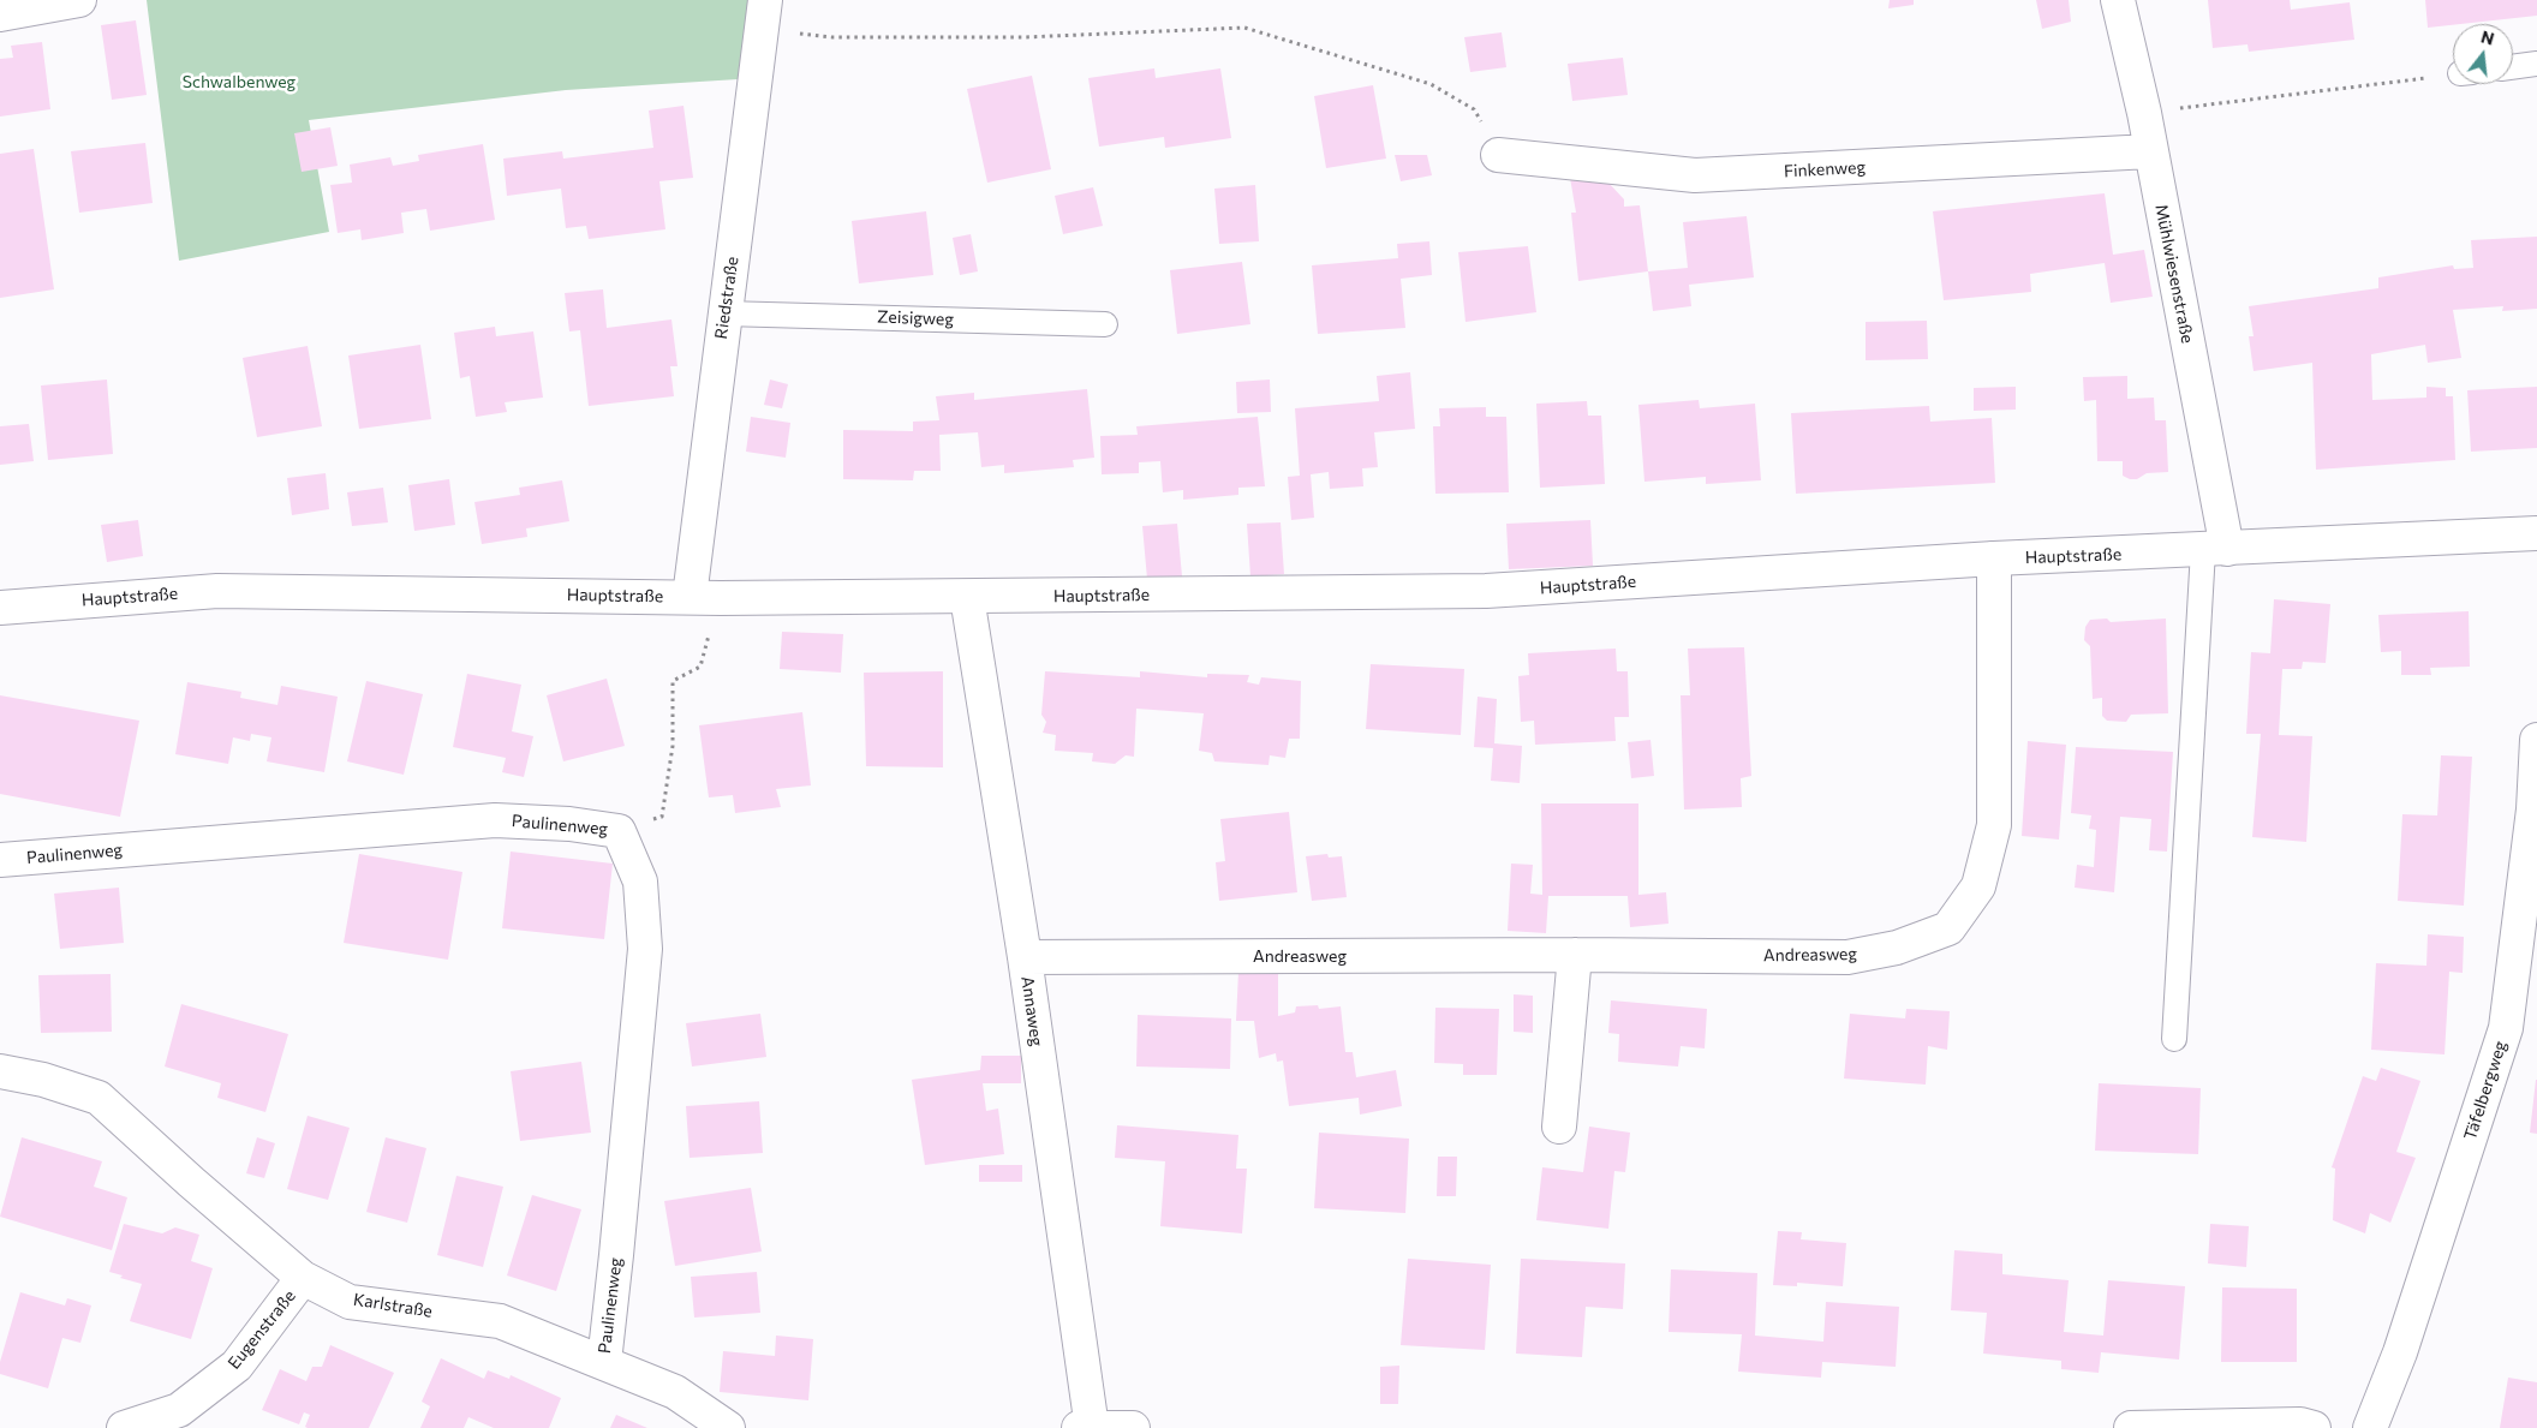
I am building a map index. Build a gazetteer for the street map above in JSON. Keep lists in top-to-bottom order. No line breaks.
{"streets":{"street":["Finkenweg","Mühlwiesenstraße","Riedstraße","Hauptstraße","Paulinenweg","Andreasweg","Annaweg","Täfelbergweg","Karlstraße","Eugenstraße"],"lane":["Zeisigweg"]},"crossings":[["Finkenweg","Mühlwiesenstraße"],["Mühlwiesenstraße","Hauptstraße"],["Riedstraße","Zeisigweg"],["Riedstraße","Hauptstraße"],["Hauptstraße","Andreasweg"],["Hauptstraße","Annaweg"],["Paulinenweg","Karlstraße"],["Andreasweg","Annaweg"],["Karlstraße","Eugenstraße"]],"parks":["Schwalbenweg"],"north":"top"}
